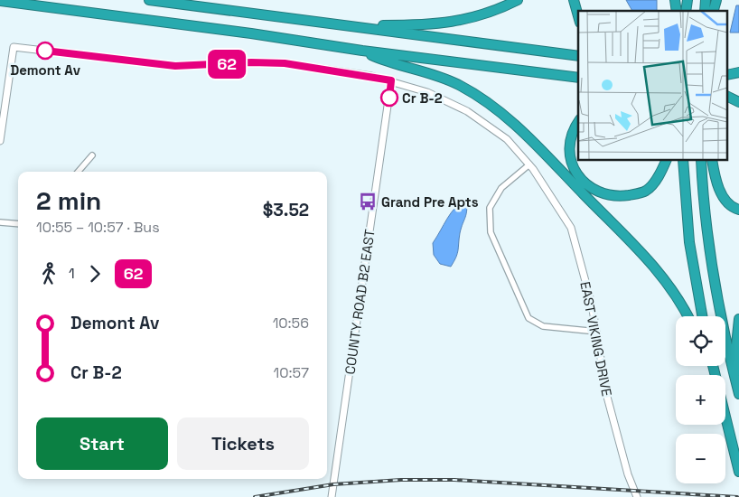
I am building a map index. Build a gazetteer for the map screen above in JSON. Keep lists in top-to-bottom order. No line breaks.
{"streets":{"street":["COUNTY ROAD B2 EAST","EAST VIKING DRIVE"]},"crossings":[["COUNTY ROAD B2 EAST","EAST VIKING DRIVE"]],"places":{"other":["Demont Av","Cr B-2"],"bus stop":["Grand Pre Apts"]},"lines":["bus line 62"],"page":{"on_map":"62","heading":["2 min","10:55 – 10:57 · Bus","$3.52"],"legs":["1","62"],"list":[{"name":"Demont Av","value":"10:56"},{"name":"Cr B-2","value":"10:57"}],"map_buttons":["+","−"],"buttons":["Start","Tickets"]}}
